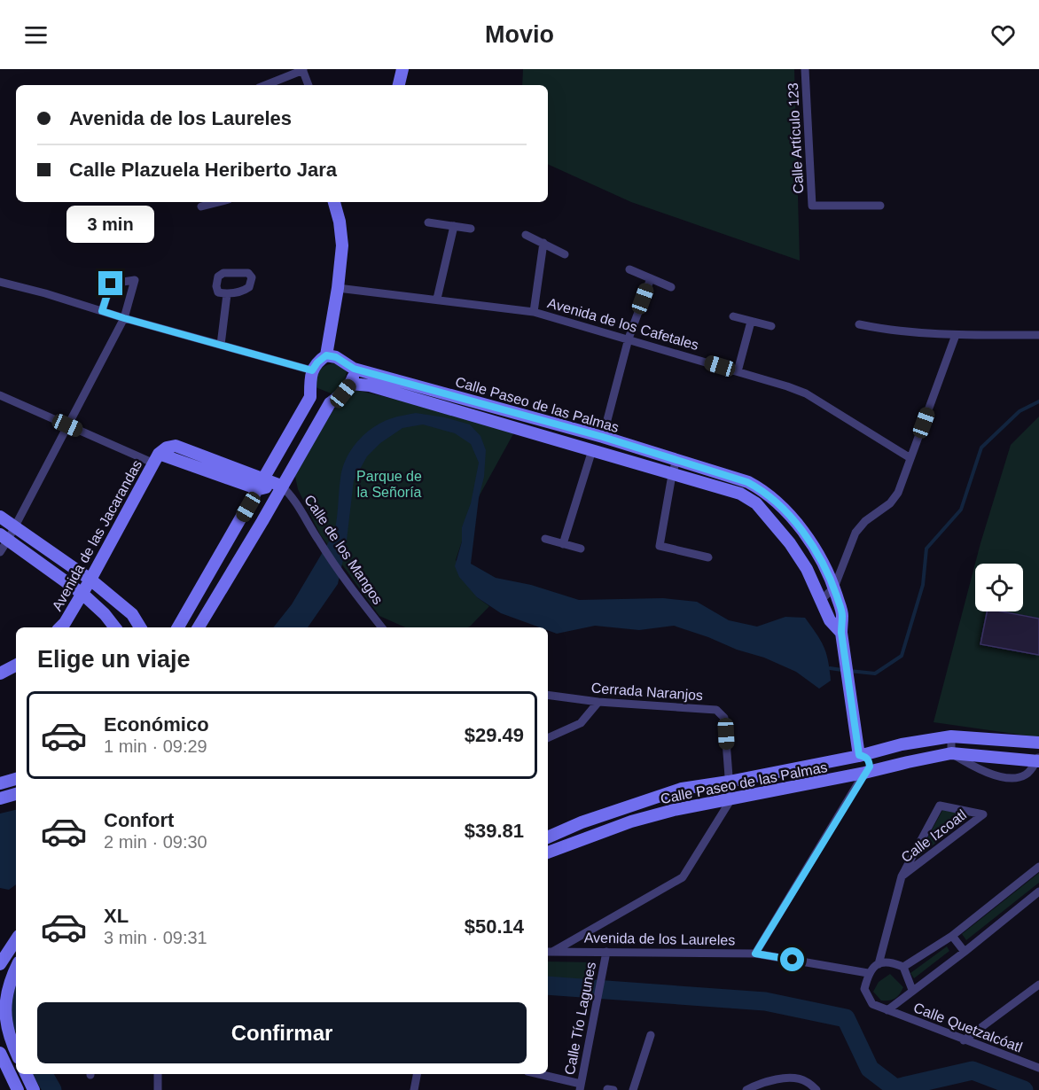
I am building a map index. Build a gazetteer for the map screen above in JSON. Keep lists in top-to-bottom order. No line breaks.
{"streets":{"street":["Calle Artículo 123","Avenida de los Cafetales","Calle Paseo de las Palmas","Avenida de las Jacarandas","Calle de los Mangos","Cerrada Naranjos","Calle Izcoatl","Avenida de los Laureles","Calle Tío Lagunes","Calle Quetzalcóatl"]},"crossings":[["Calle Paseo de las Palmas","Cerrada Naranjos"],["Calle Izcoatl","Avenida de los Laureles"],["Calle Izcoatl","Calle Quetzalcóatl"],["Avenida de los Laureles","Calle Tío Lagunes"],["Avenida de los Laureles","Calle Quetzalcóatl"]],"parks":["Parque de la Señoría"],"page":{"header":"Movio","banner":["Avenida de los Laureles","Calle Plazuela Heriberto Jara"],"bubble":"3 min","heading":"Elige un viaje","list":[{"name":"Económico","note":"1 min · 09:29","value":"$29.49"},{"name":"Confort","note":"2 min · 09:30","value":"$39.81"},{"name":"XL","note":"3 min · 09:31","value":"$50.14"}],"buttons":"Confirmar"}}
